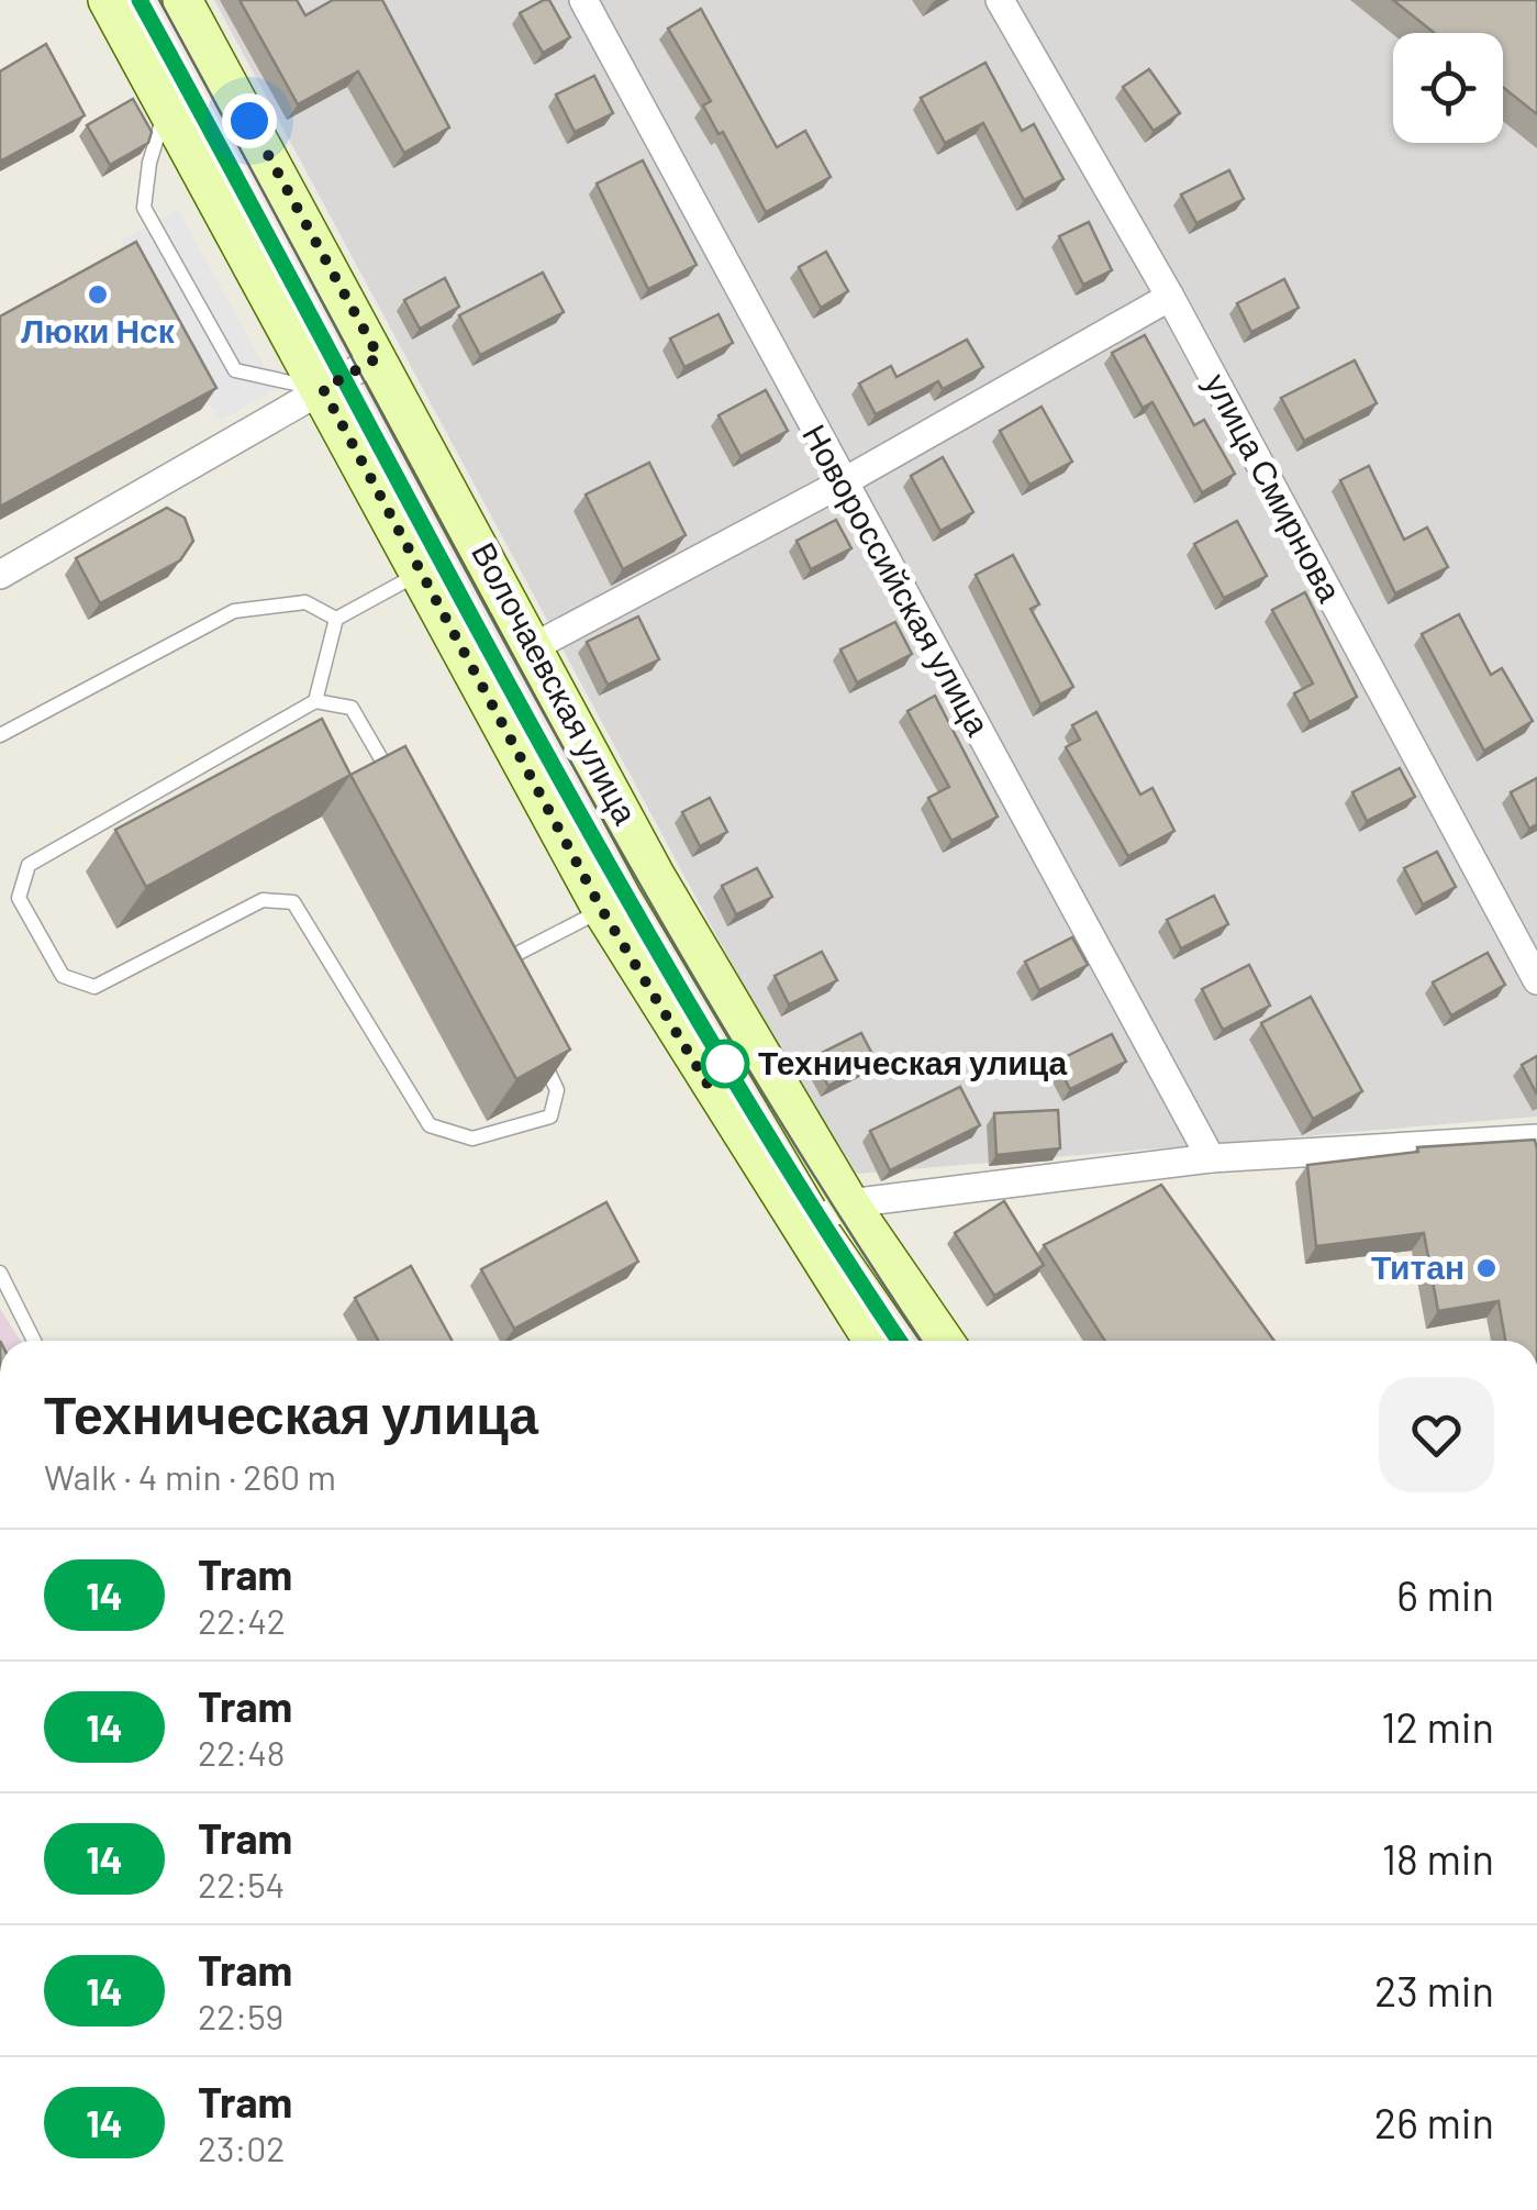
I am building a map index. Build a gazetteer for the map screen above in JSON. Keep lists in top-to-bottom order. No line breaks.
{"streets":{"main road":["Волочаевская улица"],"street":["улица Смирнова","Новороссийская улица"]},"places":["Люки Нск","Техническая улица","Титан"],"lines":["tram line 14"],"page":{"heading":["Техническая улица","Walk · 4 min · 260 m"],"list":[{"mark":"14","name":"Tram","note":"22:42","value":"6 min"},{"mark":"14","name":"Tram","note":"22:48","value":"12 min"},{"mark":"14","name":"Tram","note":"22:54","value":"18 min"},{"mark":"14","name":"Tram","note":"22:59","value":"23 min"},{"mark":"14","name":"Tram","note":"23:02","value":"26 min"}]}}
